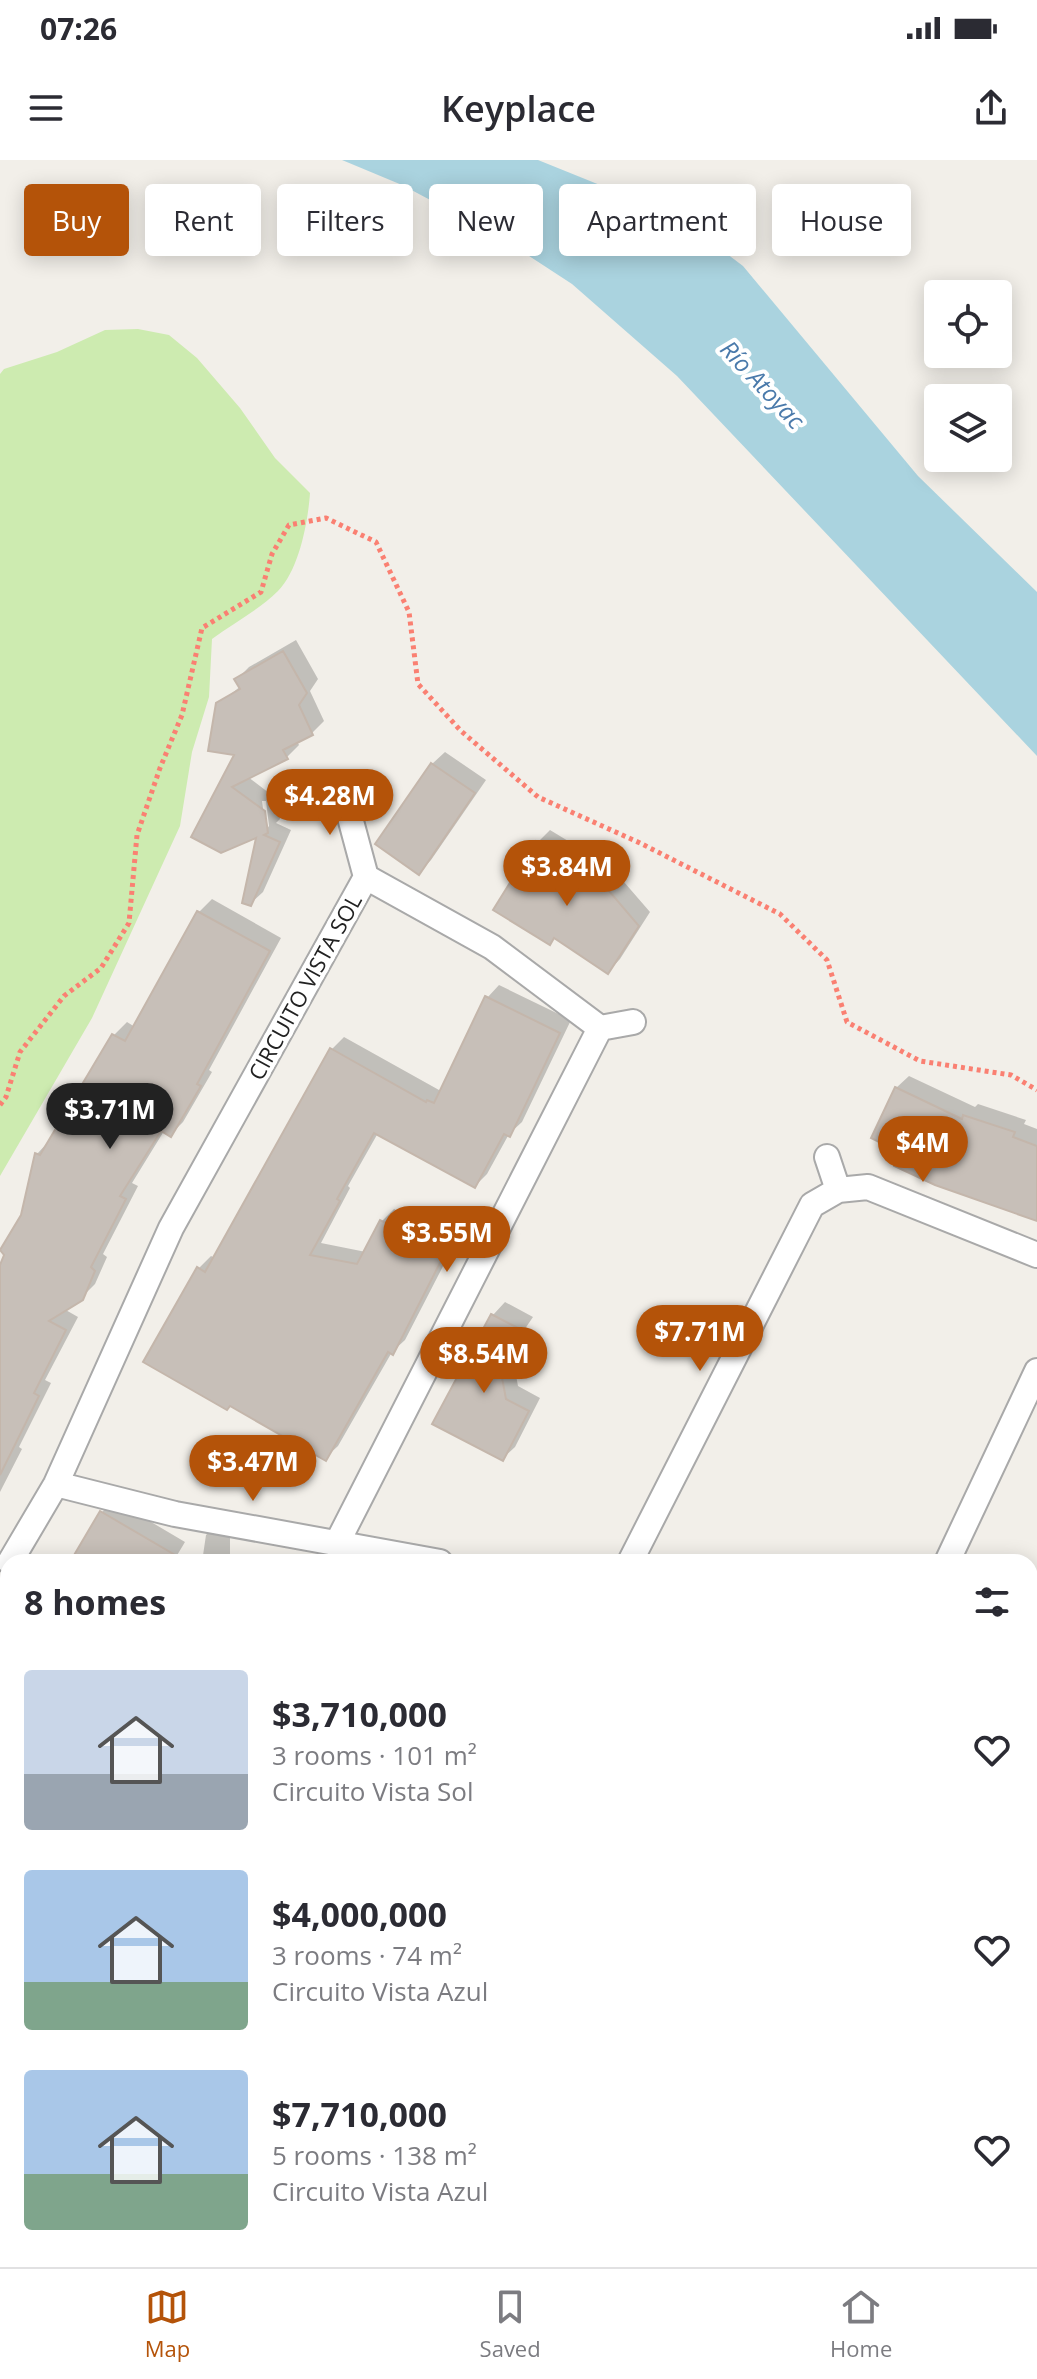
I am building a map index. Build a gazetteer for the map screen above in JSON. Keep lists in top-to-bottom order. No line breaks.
{"streets":{"street":["CIRCUITO VISTA SOL"]},"water":["Río Atoyac"],"page":{"status":"07:26","header":"Keyplace","chip":["Buy","Rent","Filters","New","Apartment","House"],"price":["$4.28M","$3.84M","$3.71M","$4M","$3.55M","$7.71M","$8.54M","$3.47M"],"heading":"8 homes","list":[{"name":"$3,710,000","note":"3 rooms · 101 m² · Circuito Vista Sol"},{"name":"$4,000,000","note":"3 rooms · 74 m² · Circuito Vista Azul"},{"name":"$7,710,000","note":"5 rooms · 138 m² · Circuito Vista Azul"}],"tabs":["Map","Saved","Home"]}}
